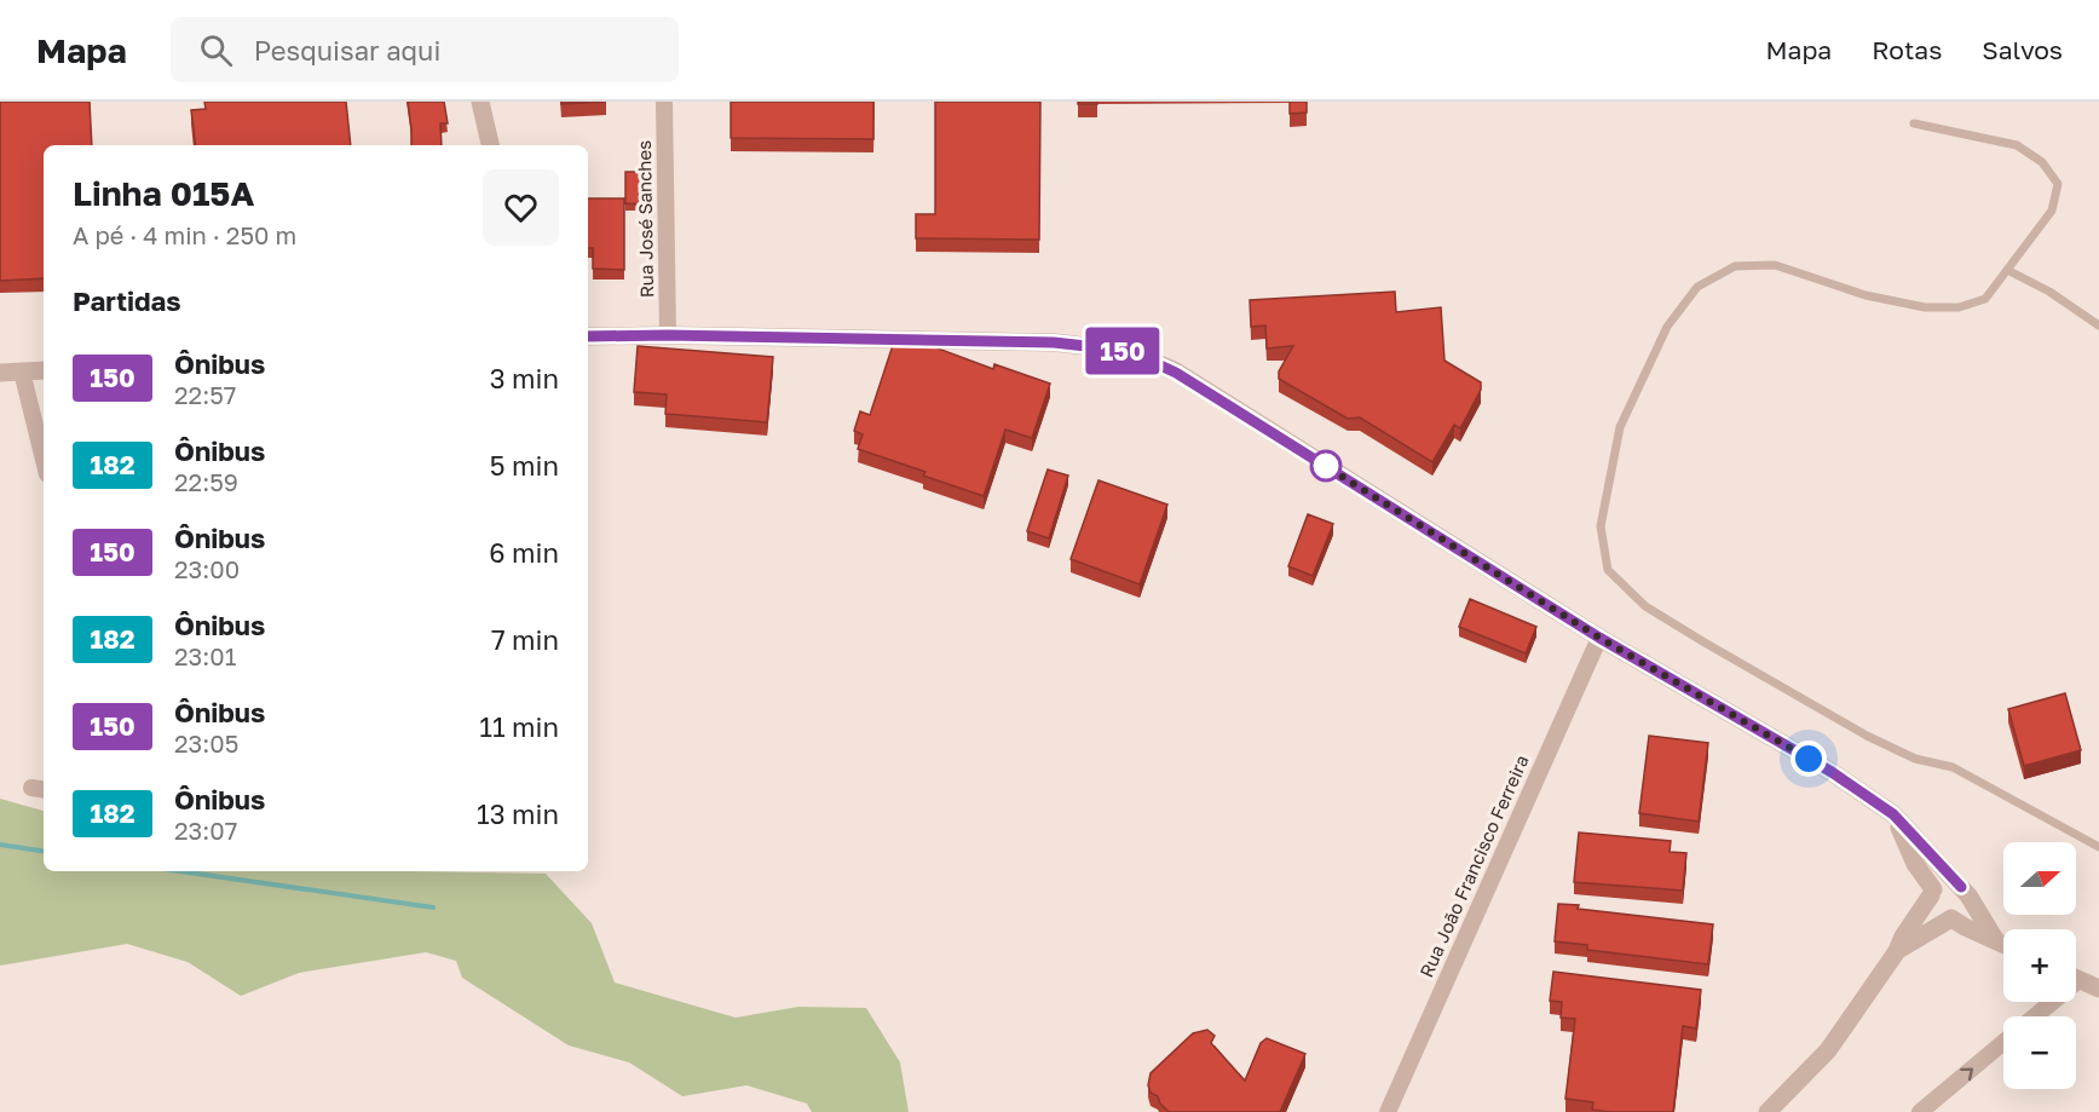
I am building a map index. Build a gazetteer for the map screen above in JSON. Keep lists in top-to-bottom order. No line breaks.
{"streets":{"street":["Rua José Sanches","Rua João Francisco Ferreira"]},"lines":["bus line 150"],"north":"right","page":{"header":"Mapa","search":"Pesquisar aqui","nav":["Mapa","Rotas","Salvos"],"on_map":"150","heading":[["Linha 015A","A pé · 4 min · 250 m"],"Partidas"],"list":[{"mark":"150","name":"Ônibus","note":"22:57","value":"3 min"},{"mark":"182","name":"Ônibus","note":"22:59","value":"5 min"},{"mark":"150","name":"Ônibus","note":"23:00","value":"6 min"},{"mark":"182","name":"Ônibus","note":"23:01","value":"7 min"},{"mark":"150","name":"Ônibus","note":"23:05","value":"11 min"},{"mark":"182","name":"Ônibus","note":"23:07","value":"13 min"}],"map_buttons":["+","−"]}}
